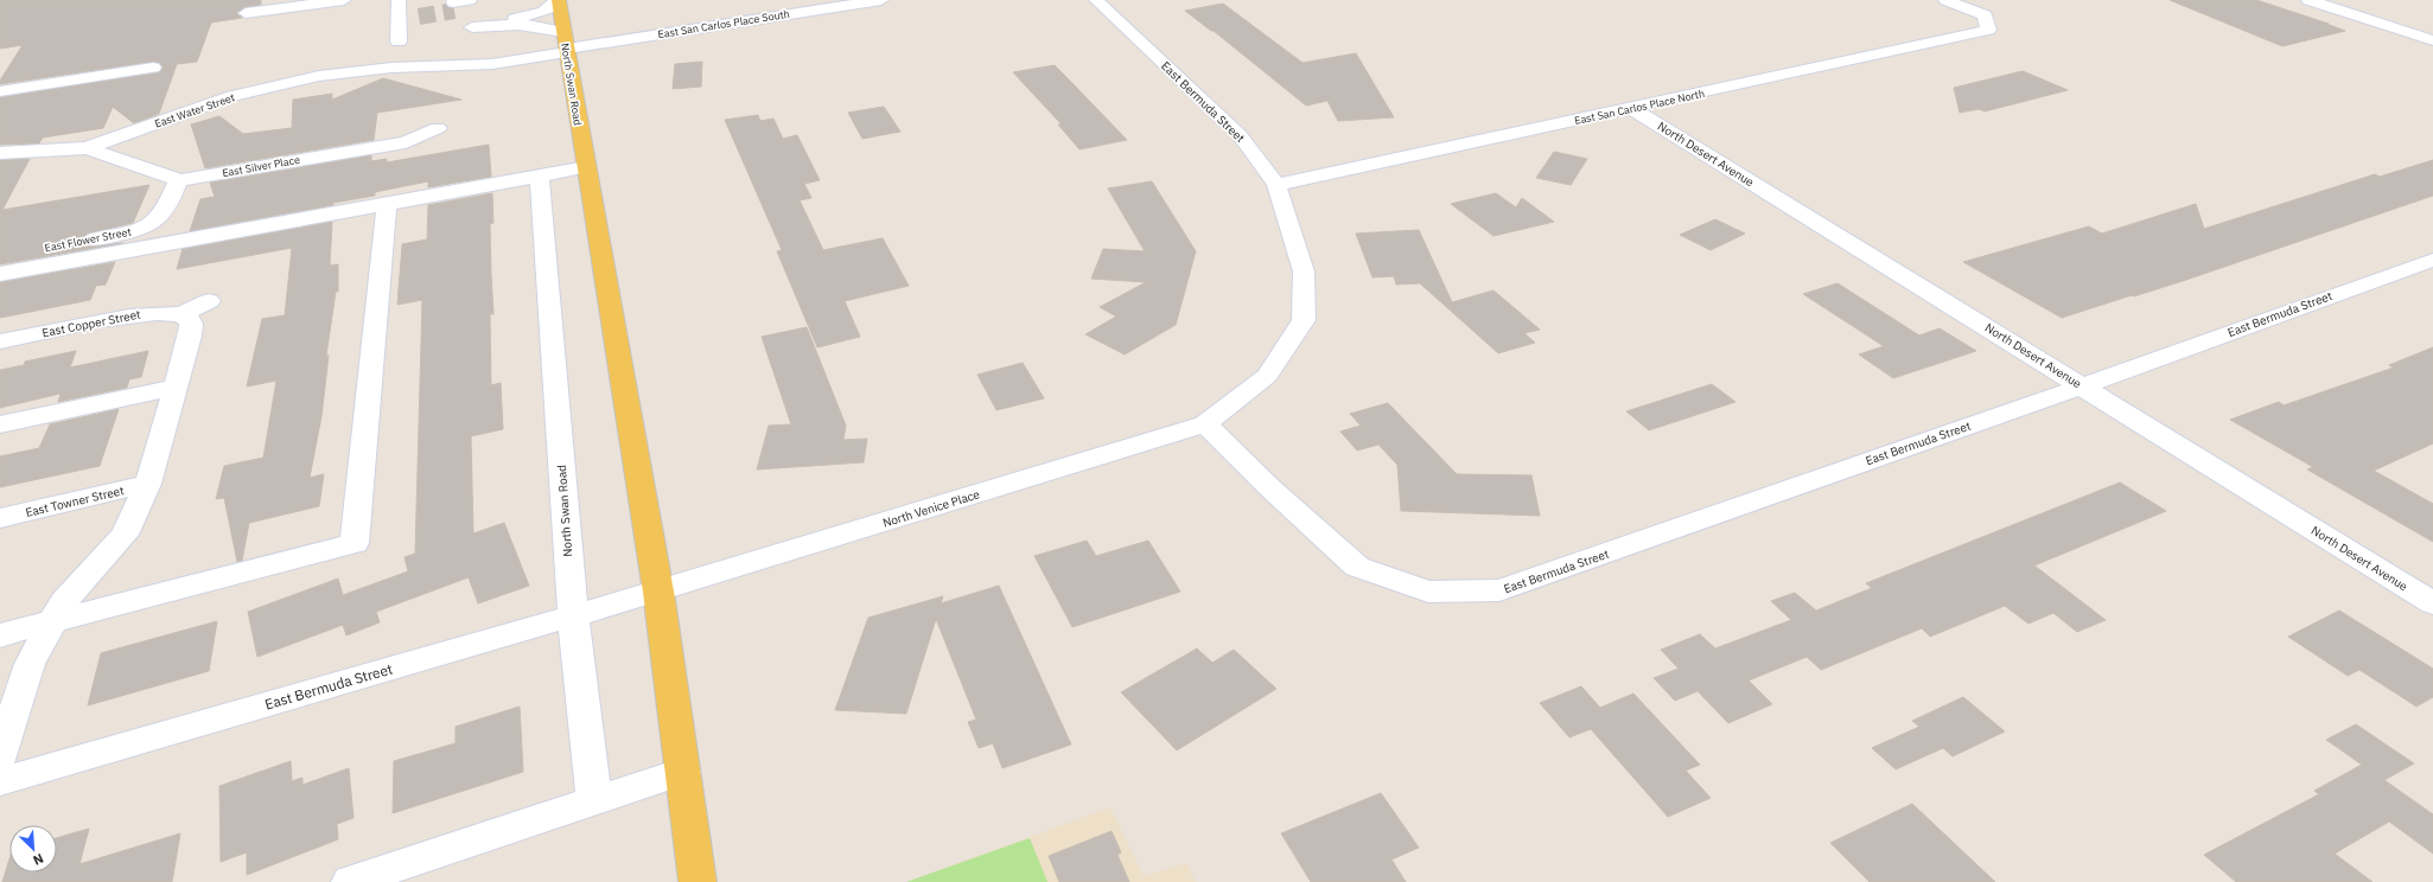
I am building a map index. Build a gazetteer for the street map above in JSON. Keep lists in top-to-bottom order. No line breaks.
{"streets":{"main road":["North Swan Road"],"street":["East San Carlos Place South","East Bermuda Street","East San Carlos Place North","East Water Street","North Desert Avenue","East Silver Place","East Flower Street","East Copper Street","East Towner Street","North Venice Place"]},"crossings":[["East San Carlos Place South","North Swan Road"],["East San Carlos Place South","East Water Street"],["North Swan Road","East Bermuda Street"],["North Swan Road","East Water Street"],["North Swan Road","North Venice Place"],["East Bermuda Street","East San Carlos Place North"],["East Bermuda Street","North Desert Avenue"],["East Bermuda Street","North Venice Place"],["East San Carlos Place North","North Desert Avenue"],["East Silver Place","East Flower Street"]],"north":"bottom right"}
